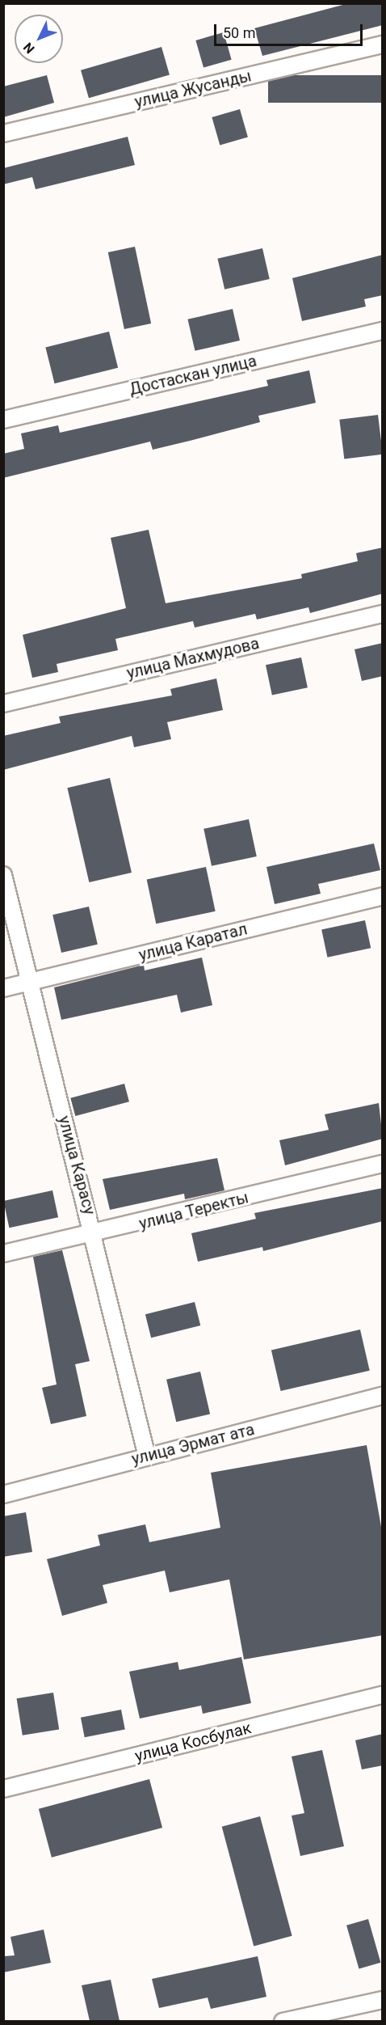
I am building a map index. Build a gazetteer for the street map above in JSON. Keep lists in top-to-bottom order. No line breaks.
{"streets":{"street":["улица Жусанды","Достаскан улица","улица Махмудова","улица Каратал","улица Карасу","улица Теректы","улица Эрмат ата","улица Косбулак"]},"crossings":[["улица Каратал","улица Карасу"],["улица Карасу","улица Теректы"],["улица Карасу","улица Эрмат ата"]],"scale_bar":"50 m","north":"bottom left"}
